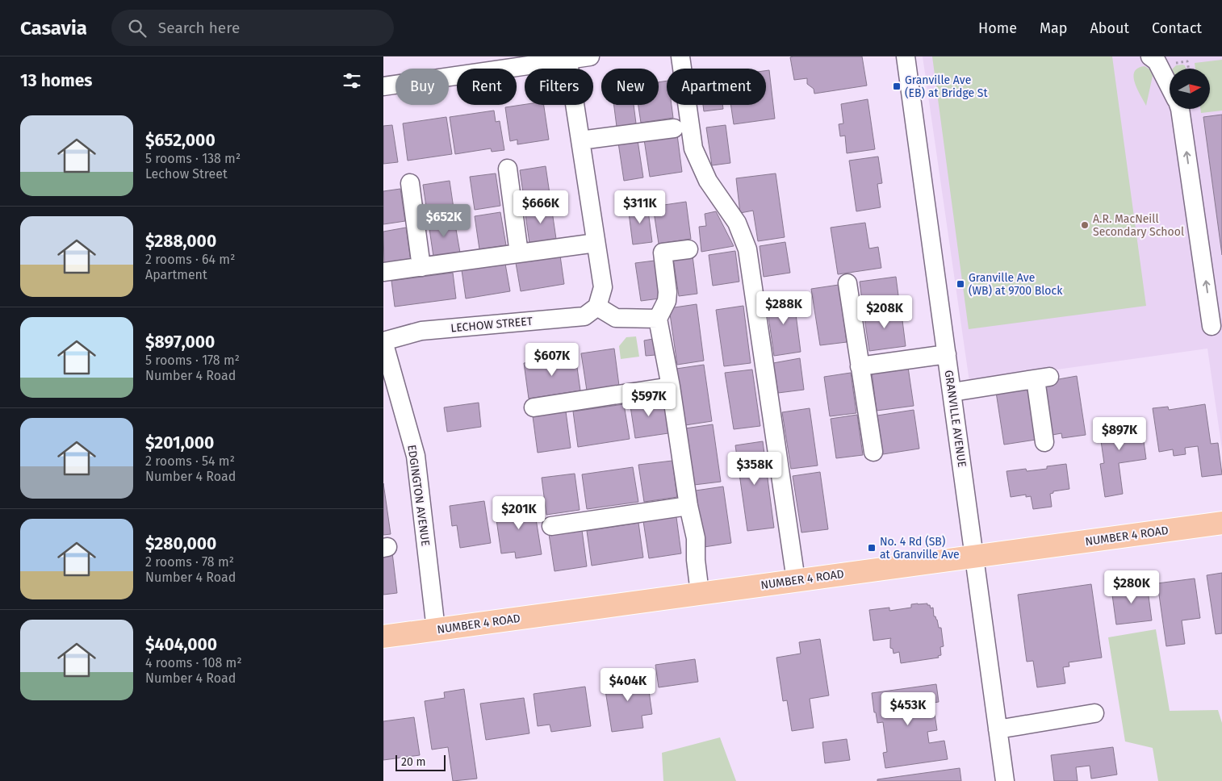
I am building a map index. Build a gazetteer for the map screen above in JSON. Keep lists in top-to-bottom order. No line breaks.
{"streets":{"main road":["NUMBER 4 ROAD"],"street":["LECHOW STREET","GRANVILLE AVENUE","EDGINGTON AVENUE"]},"crossings":[["LECHOW STREET","EDGINGTON AVENUE"],["GRANVILLE AVENUE","NUMBER 4 ROAD"],["EDGINGTON AVENUE","NUMBER 4 ROAD"]],"places":{"transit":["Granville Ave (EB) at Bridge St","Granville Ave (WB) at 9700 Block","No. 4 Rd (SB) at Granville Ave"],"other":["A.R. MacNeill Secondary School"]},"scale_bar":"20 m","north":"right","page":{"header":"Casavia","search":"Search here","nav":["Home","Map","About","Contact"],"heading":"13 homes","chip":["Buy","Rent","Filters","New","Apartment"],"list":[{"name":"$652,000","note":"5 rooms · 138 m² · Lechow Street"},{"name":"$288,000","note":"2 rooms · 64 m² · Apartment"},{"name":"$897,000","note":"5 rooms · 178 m² · Number 4 Road"},{"name":"$201,000","note":"2 rooms · 54 m² · Number 4 Road"},{"name":"$280,000","note":"2 rooms · 78 m² · Number 4 Road"},{"name":"$404,000","note":"4 rooms · 108 m² · Number 4 Road"}],"price":["$666K","$311K","$652K","$288K","$208K","$607K","$597K","$897K","$358K","$201K","$280K","$404K","$453K"],"scale":"20 m"}}
